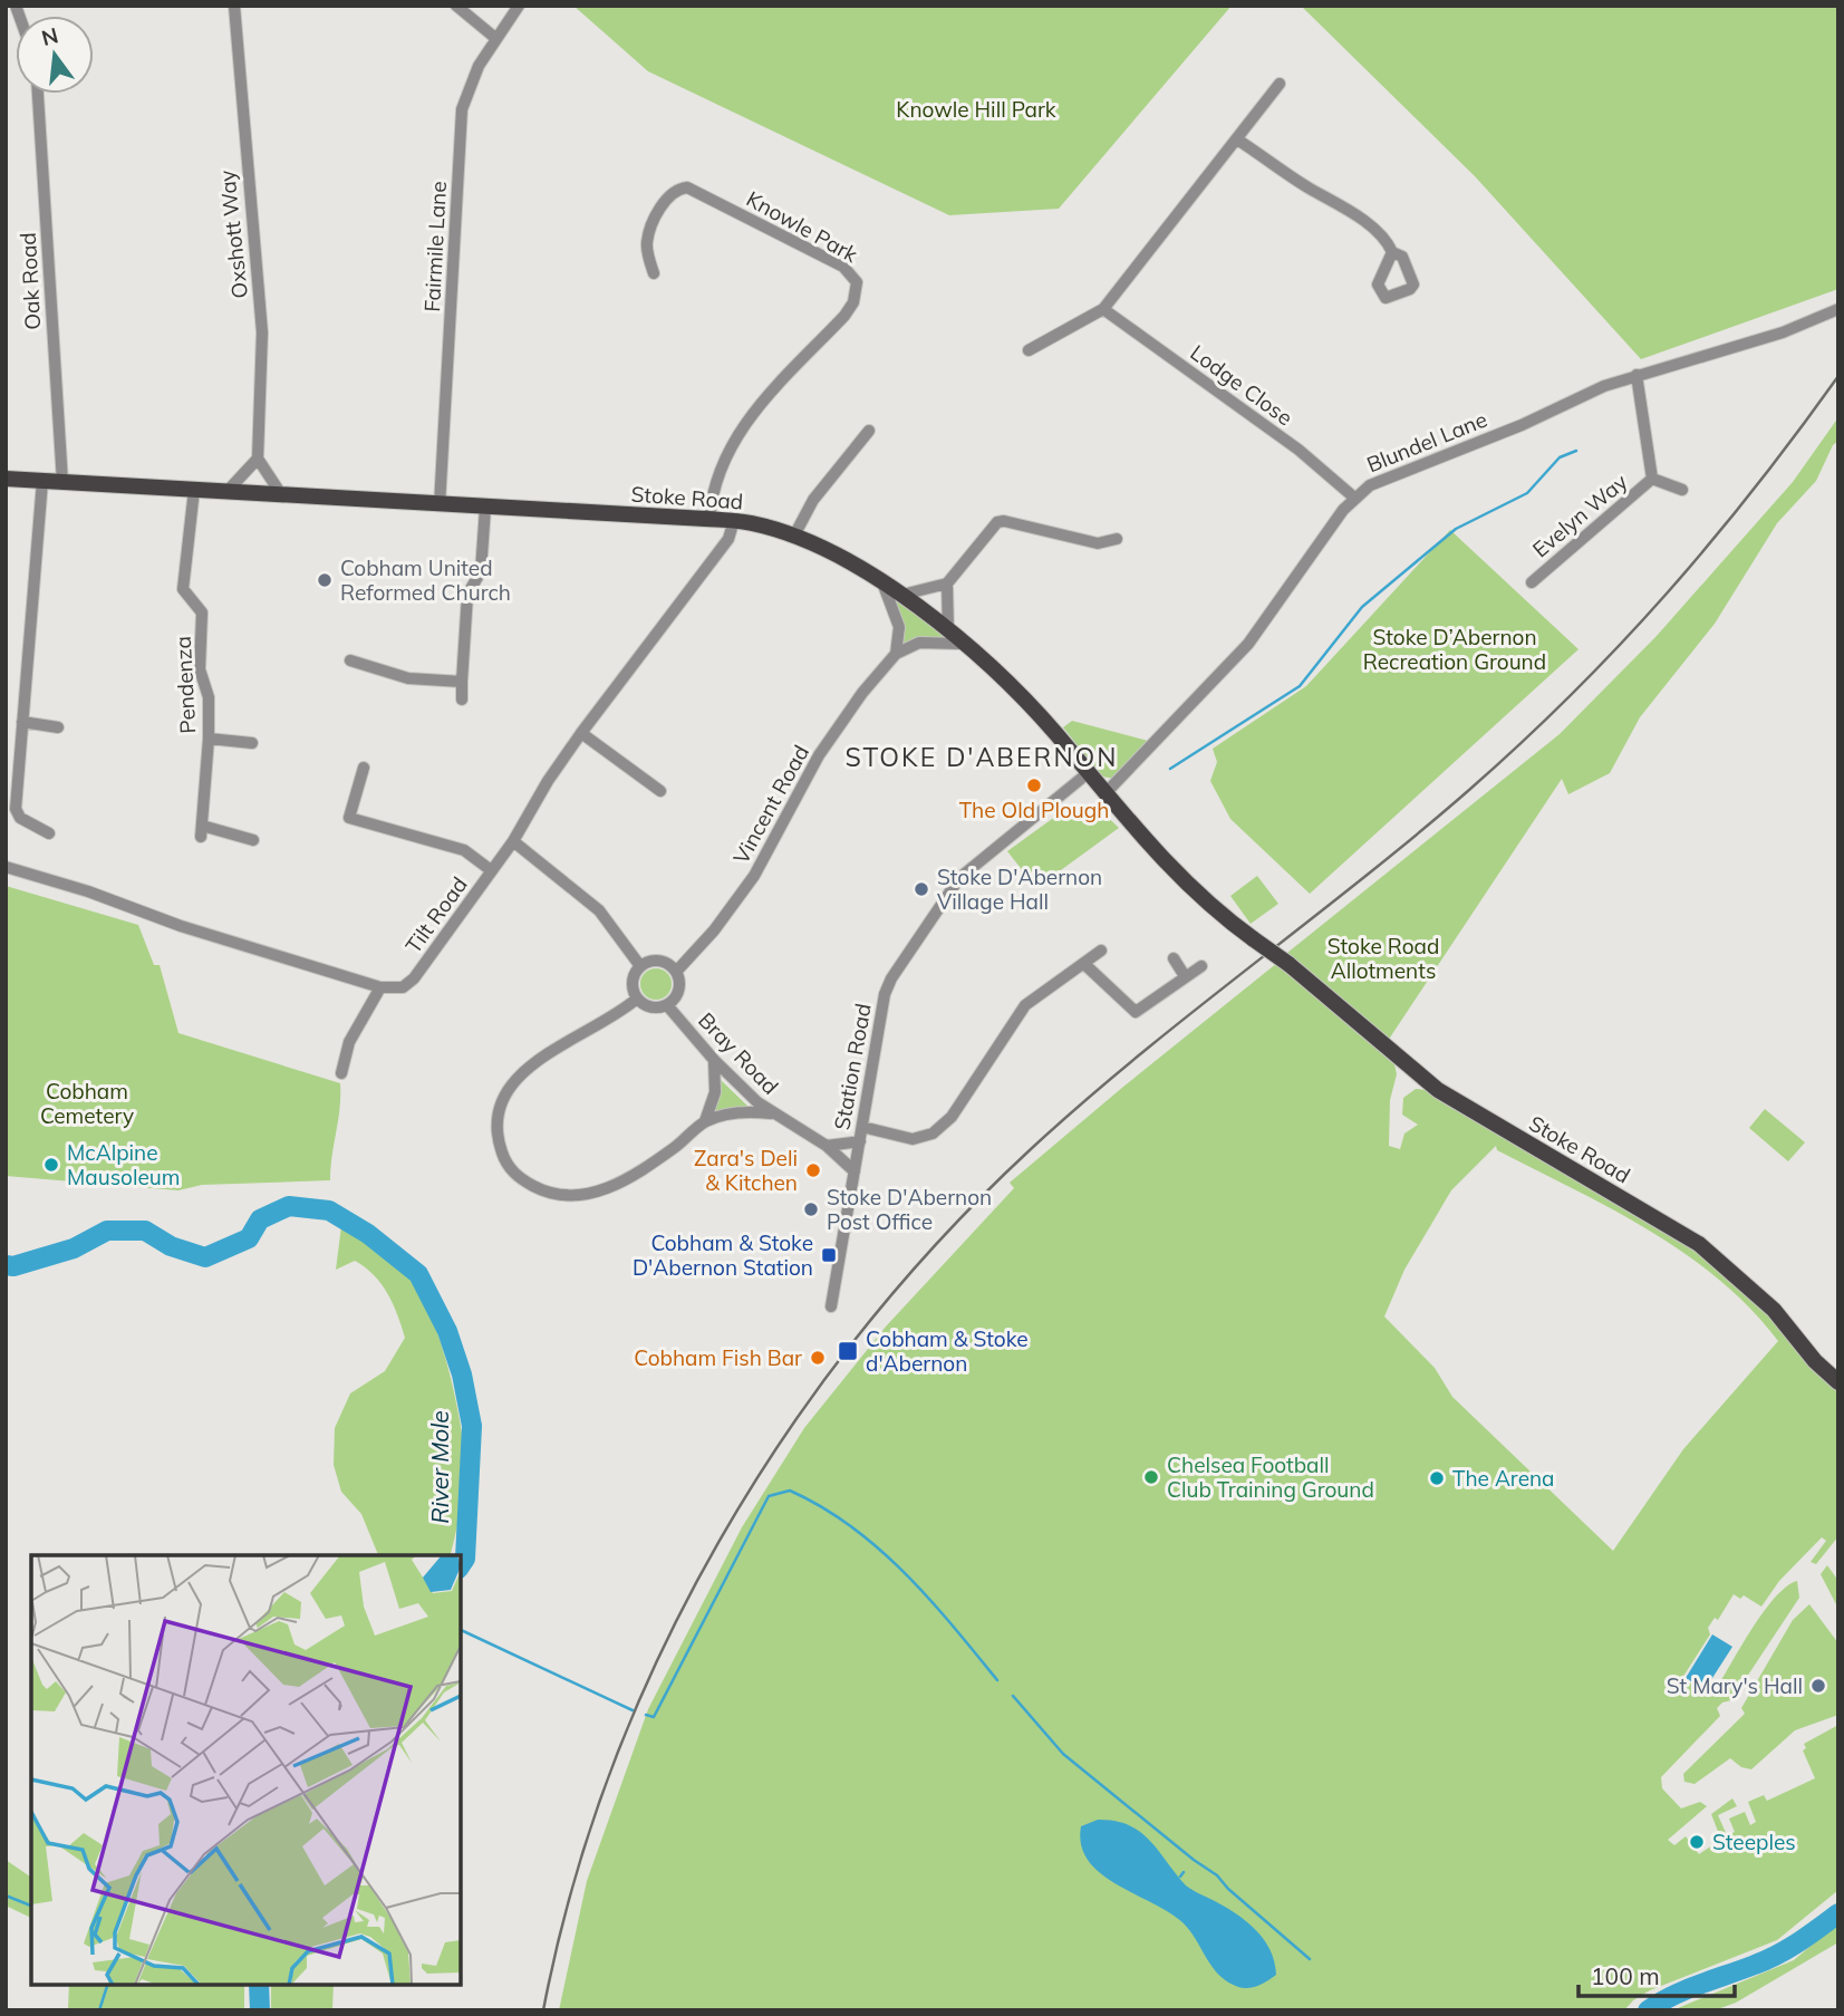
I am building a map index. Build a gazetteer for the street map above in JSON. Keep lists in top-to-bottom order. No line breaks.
{"streets":{"main road":["Stoke Road"],"street":["Knowle Park","Oxshott Way","Fairmile Lane","Oak Road","Lodge Close","Blundel Lane","Evelyn Way","Pendenza","Vincent Road","Tilt Road","Bray Road","Station Road"]},"crossings":[["Knowle Park","Stoke Road"],["Fairmile Lane","Stoke Road"],["Oak Road","Stoke Road"],["Lodge Close","Blundel Lane"],["Blundel Lane","Stoke Road"],["Blundel Lane","Evelyn Way"],["Stoke Road","Pendenza"],["Stoke Road","Tilt Road"],["Stoke Road","Station Road"],["Vincent Road","Bray Road"],["Bray Road","Station Road"]],"districts":["STOKE D'ABERNON"],"water":["River Mole"],"parks":["Knowle Hill Park","Stoke D’Abernon Recreation Ground","Stoke Road Allotments","Cobham Cemetery"],"places":{"other":["Cobham United Reformed Church","The Old Plough","Stoke D'Abernon Village Hall","McAlpine Mausoleum","Zara's Deli & Kitchen","Stoke D'Abernon Post Office","Cobham Fish Bar","Chelsea Football Club Training Ground","The Arena","St Mary's Hall","Steeples"],"transit":["Cobham & Stoke D'Abernon Station","Cobham & Stoke d'Abernon"]},"scale_bar":"100 m","north":"top"}
